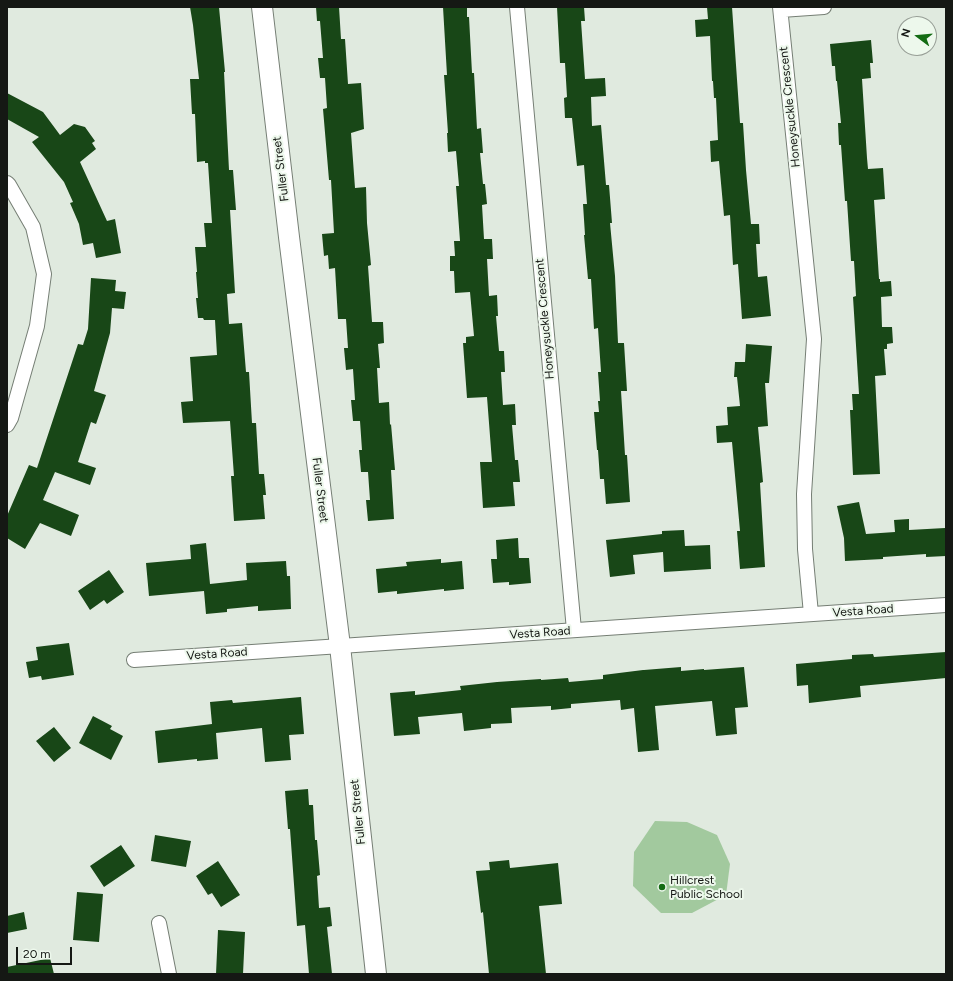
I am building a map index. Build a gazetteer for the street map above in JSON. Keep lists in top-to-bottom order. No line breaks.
{"streets":{"street":["Honeysuckle Crescent","Fuller Street","Vesta Road"]},"crossings":[["Honeysuckle Crescent","Vesta Road"],["Fuller Street","Vesta Road"]],"places":["Hillcrest Public School"],"scale_bar":"20 m","north":"left"}
